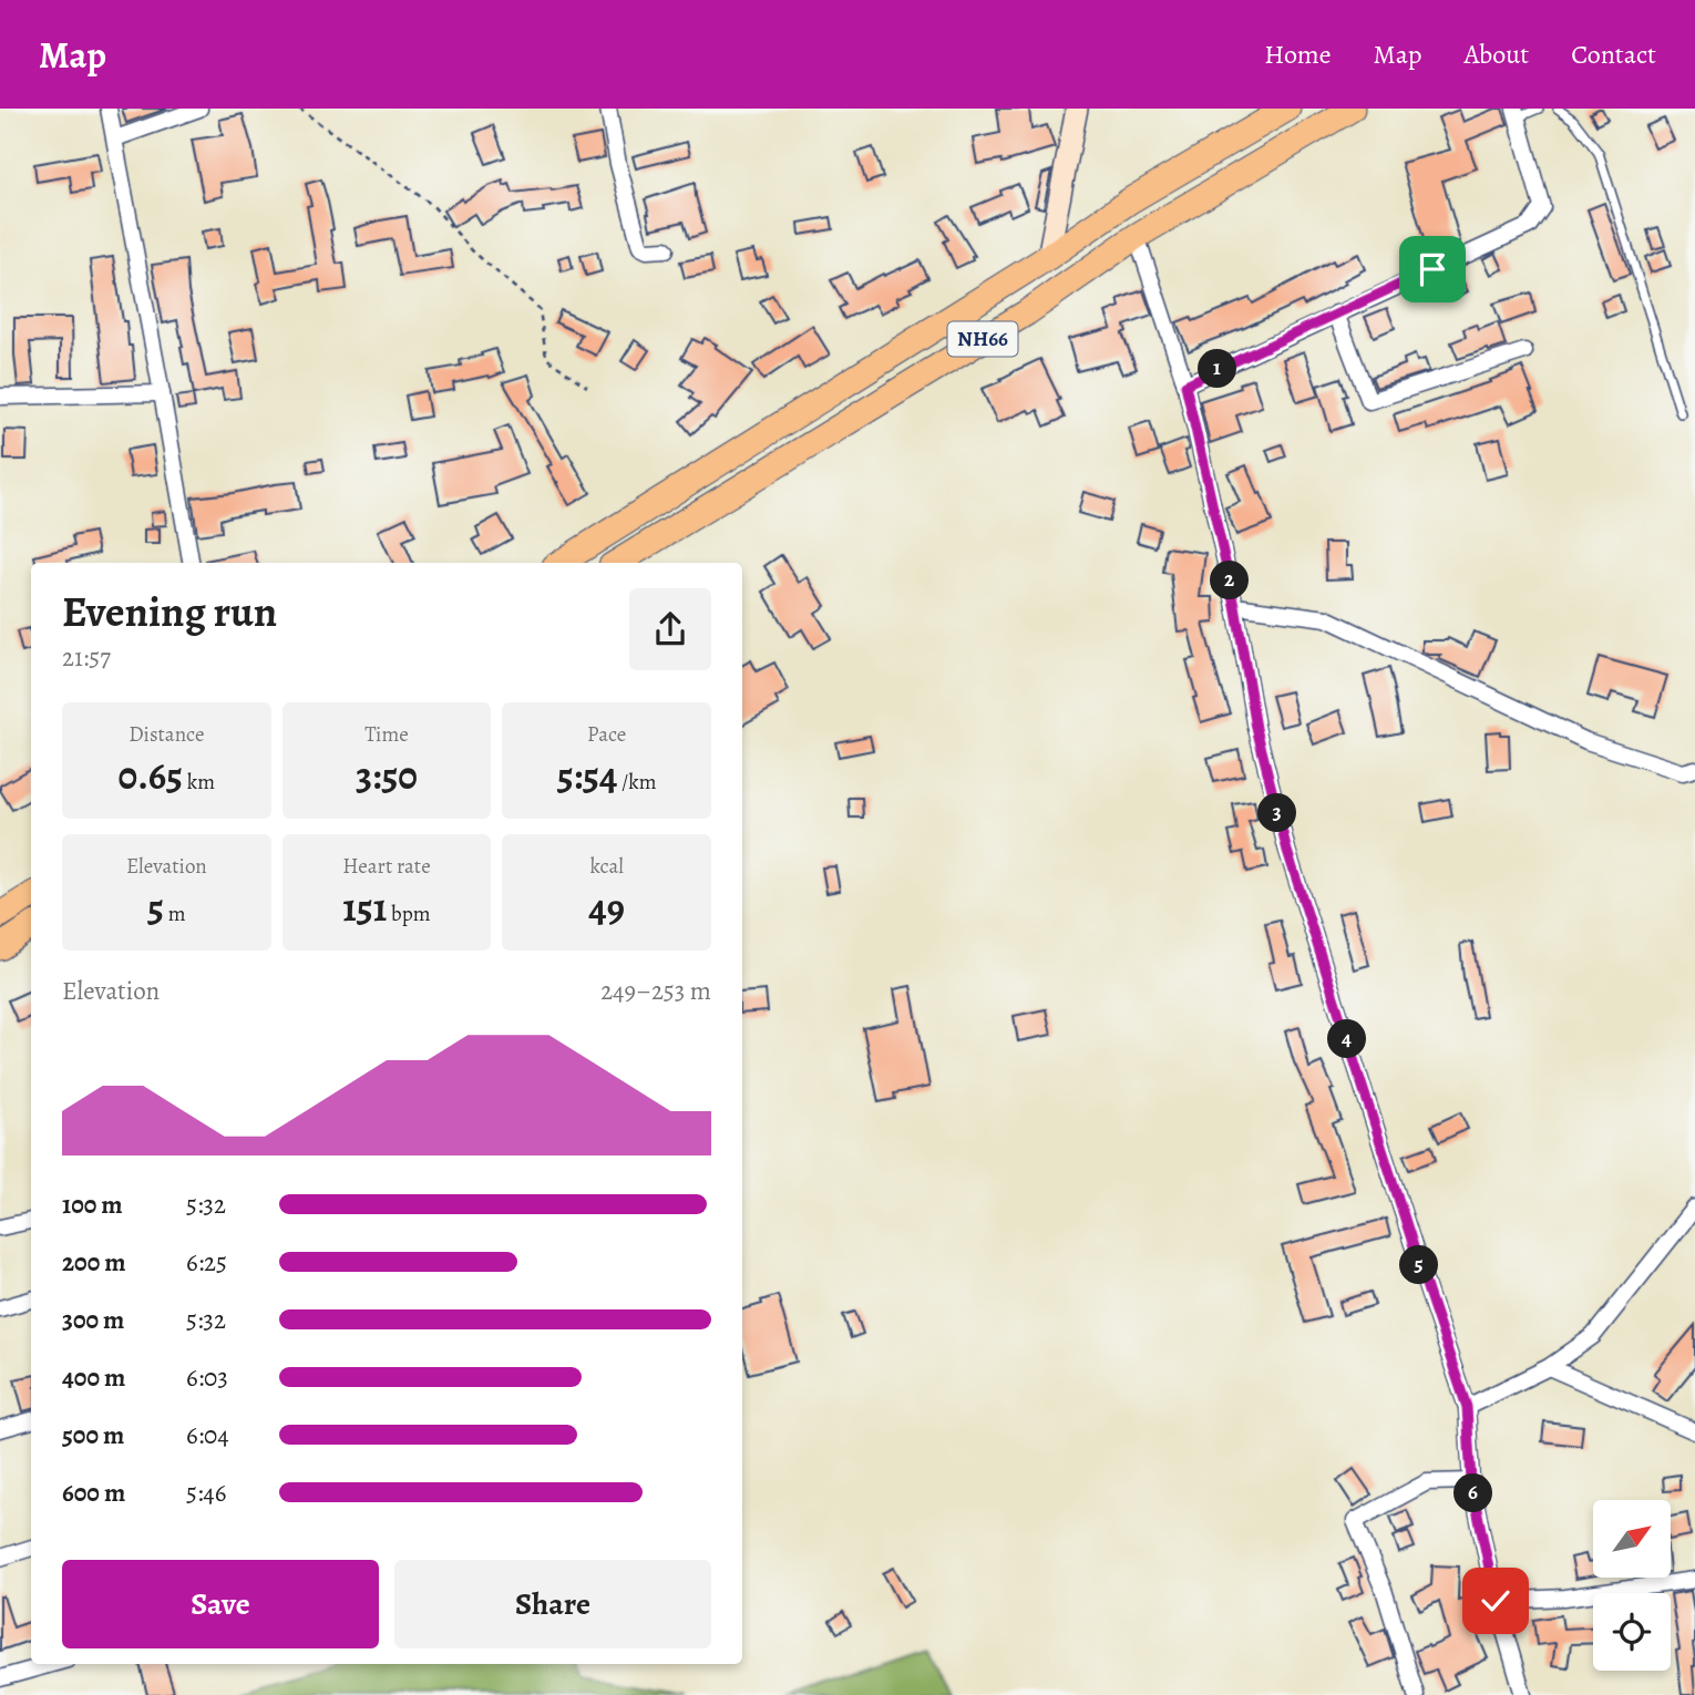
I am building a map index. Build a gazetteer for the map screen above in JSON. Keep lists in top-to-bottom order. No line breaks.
{"streets":{"highway":["NH66"]},"north":"top right","page":{"header":"Map","nav":["Home","Map","About","Contact"],"pins":["1","2","3","4","5","6"],"heading":["Evening run","21:57"],"stats":[["Distance","0.65 km"],["Time","3:50"],["Pace","5:54 /km"],["Elevation","5 m"],["Heart rate","151 bpm"],["kcal","49"]],"chart":["Elevation","249–253 m"],"list":[{"name":"100 m","note":"5:32"},{"name":"200 m","note":"6:25"},{"name":"300 m","note":"5:32"},{"name":"400 m","note":"6:03"},{"name":"500 m","note":"6:04"},{"name":"600 m","note":"5:46"}],"buttons":["Save","Share"]}}
